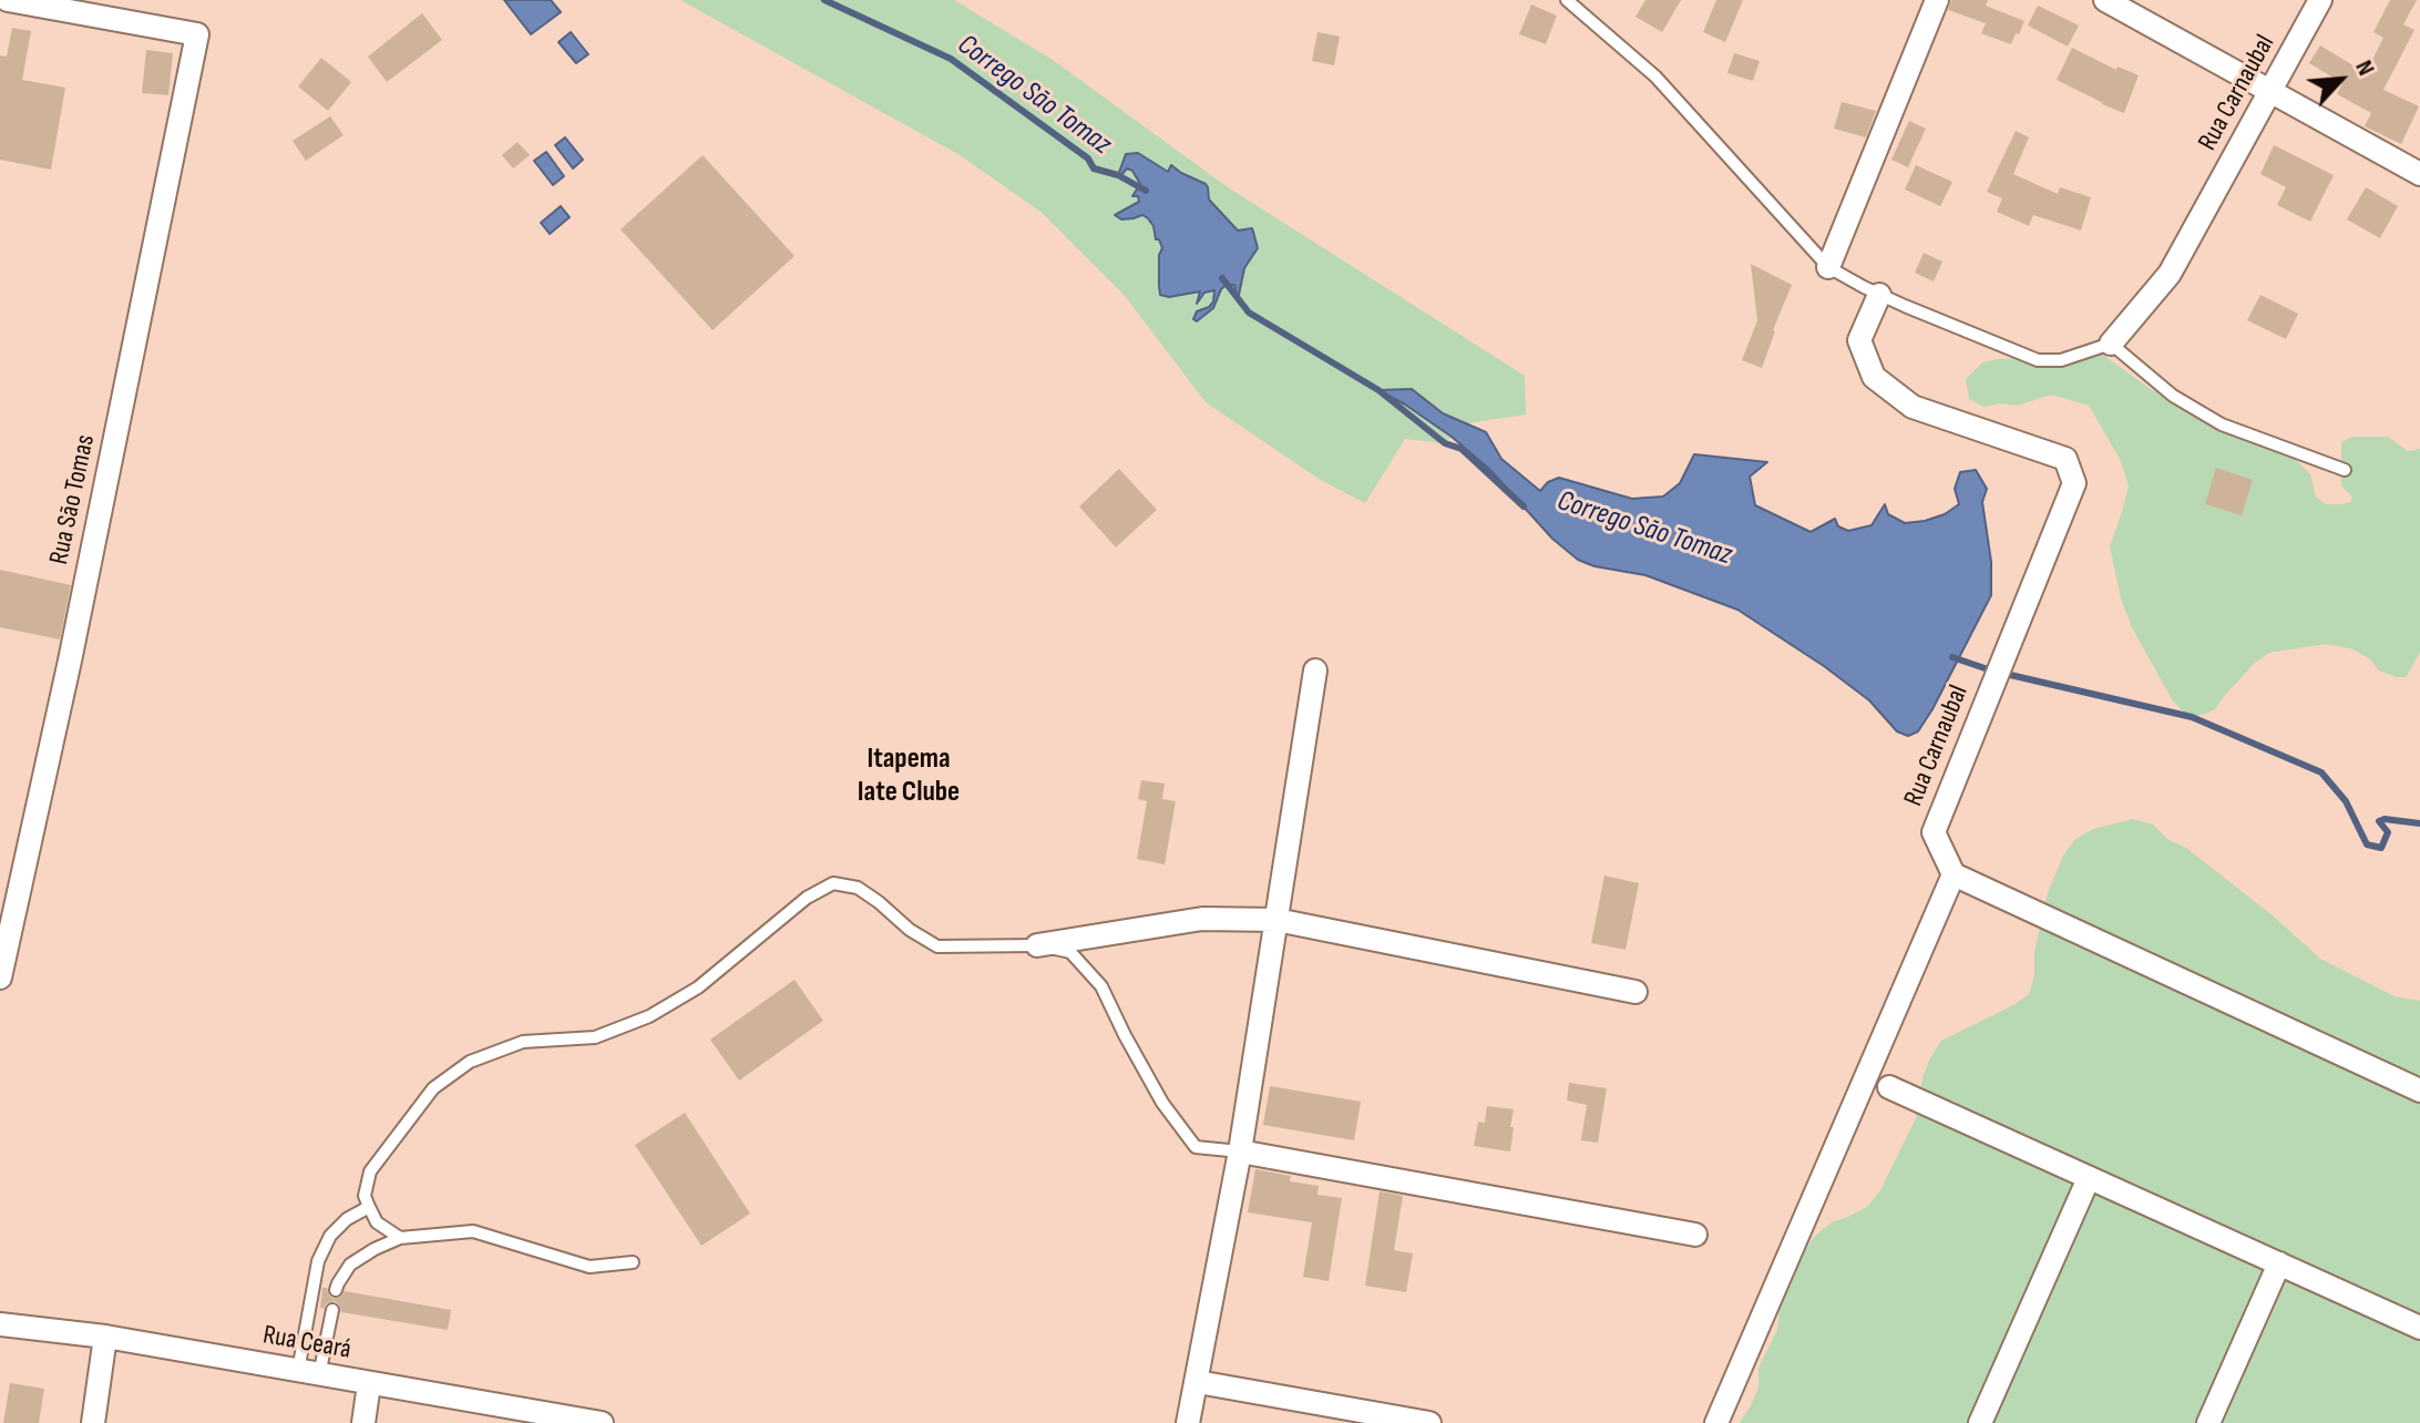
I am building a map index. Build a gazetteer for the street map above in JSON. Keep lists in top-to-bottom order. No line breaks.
{"streets":{"street":["Rua Carnaubal","Rua São Tomas","Rua Ceará"]},"districts":["Itapema Iate Clube"],"water":["Corrego São Tomaz"],"north":"top right"}
